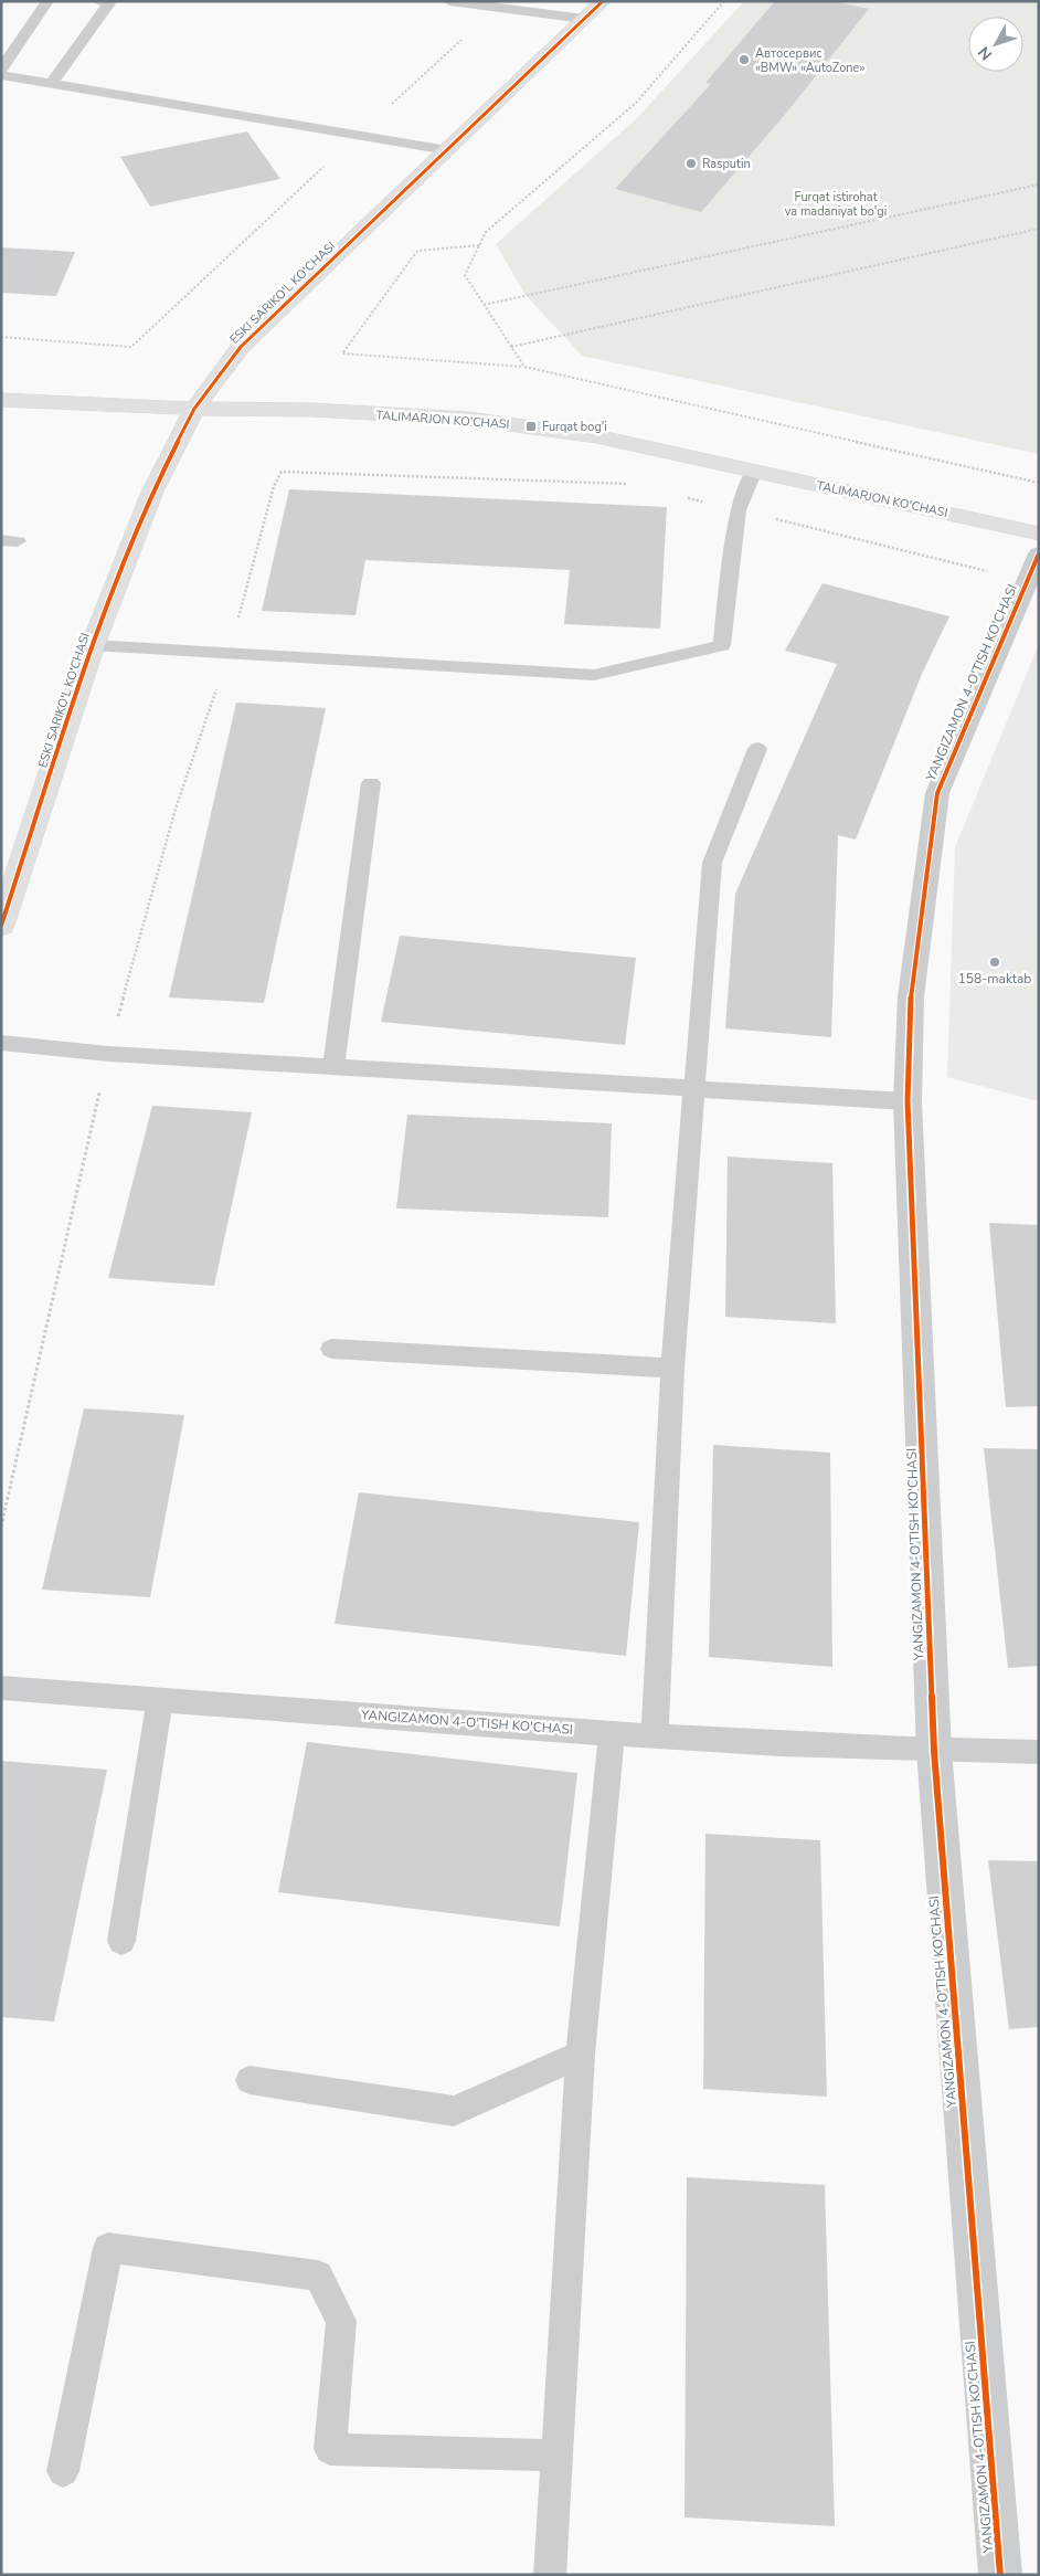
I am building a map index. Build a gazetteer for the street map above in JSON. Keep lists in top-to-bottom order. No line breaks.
{"streets":{"street":["ESKI SARIKO'L KO'CHASI","TALIMARJON KO'CHASI","YANGIZAMON 4-O'TISH KO'CHASI"]},"crossings":[["ESKI SARIKO'L KO'CHASI","TALIMARJON KO'CHASI"]],"parks":["Furqat istirohat va madaniyat bo'gi"],"places":{"other":["Автосервис «BMW» «AutoZone»","Rasputin","158-maktab"],"transit":["Furqat bog'i"]},"north":"bottom left"}
